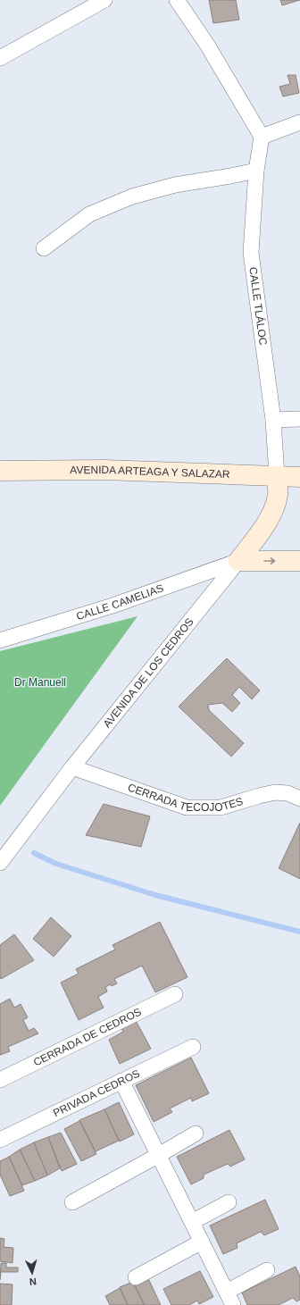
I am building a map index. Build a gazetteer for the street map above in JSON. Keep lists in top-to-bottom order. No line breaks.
{"streets":{"street":["CALLE TLÁLOC","AVENIDA ARTEAGA Y SALAZAR","CALLE CAMELIAS","AVENIDA DE LOS CEDROS","CERRADA TECOJOTES","CERRADA DE CEDROS","PRIVADA CEDROS"]},"crossings":[["CALLE TLÁLOC","AVENIDA ARTEAGA Y SALAZAR"],["CALLE TLÁLOC","AVENIDA DE LOS CEDROS"],["AVENIDA ARTEAGA Y SALAZAR","AVENIDA DE LOS CEDROS"],["CALLE CAMELIAS","AVENIDA DE LOS CEDROS"],["AVENIDA DE LOS CEDROS","CERRADA TECOJOTES"]],"parks":["Dr Manuell"],"north":"bottom"}
